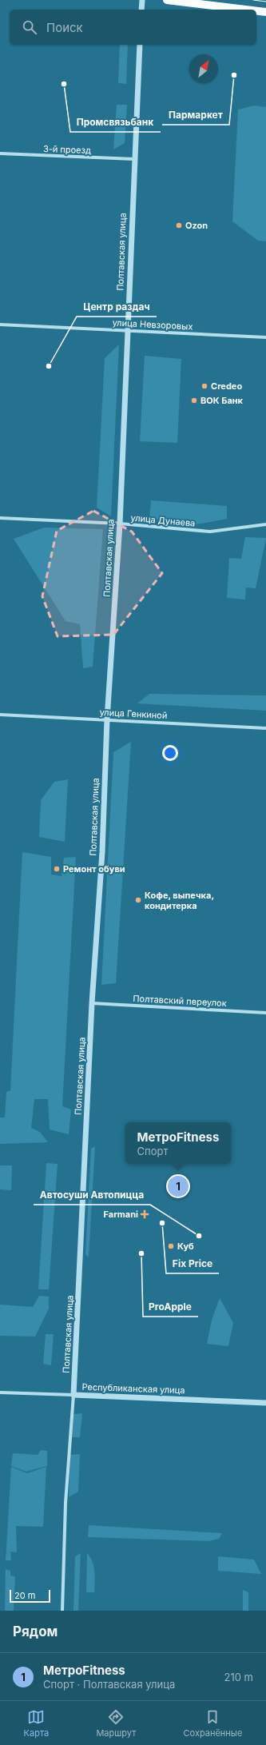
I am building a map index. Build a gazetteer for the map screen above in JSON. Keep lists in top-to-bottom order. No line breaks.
{"streets":{"street":["3-й проезд","Полтавская улица","улица Невзоровых","улица Дунаева","улица Генкиной","Полтавский переулок","Республиканская улица"]},"crossings":[["3-й проезд","Полтавская улица"],["Полтавская улица","улица Невзоровых"],["Полтавская улица","улица Дунаева"],["Полтавская улица","улица Генкиной"],["Полтавская улица","Полтавский переулок"],["Полтавская улица","Республиканская улица"]],"places":{"other":["Пармаркет","Промсвязьбанк","Ozon","Центр раздач","Credeo","ВОК Банк","Ремонт обуви","Кофе, выпечка, кондитерка","Fix Price","Автосуши Автопицца","Куб","ProApple"],"health":["Farmani"]},"scale_bar":"20 m","north":"top right","page":{"search":"Поиск","popup":["МетроFitness","Спорт"],"pins":"1","scale":"20 m","heading":"Рядом","list":[{"mark":"1","name":"МетроFitness","note":"Спорт · Полтавская улица","value":"210 m"}],"nav":["Карта","Маршрут","Сохранённые"]}}
